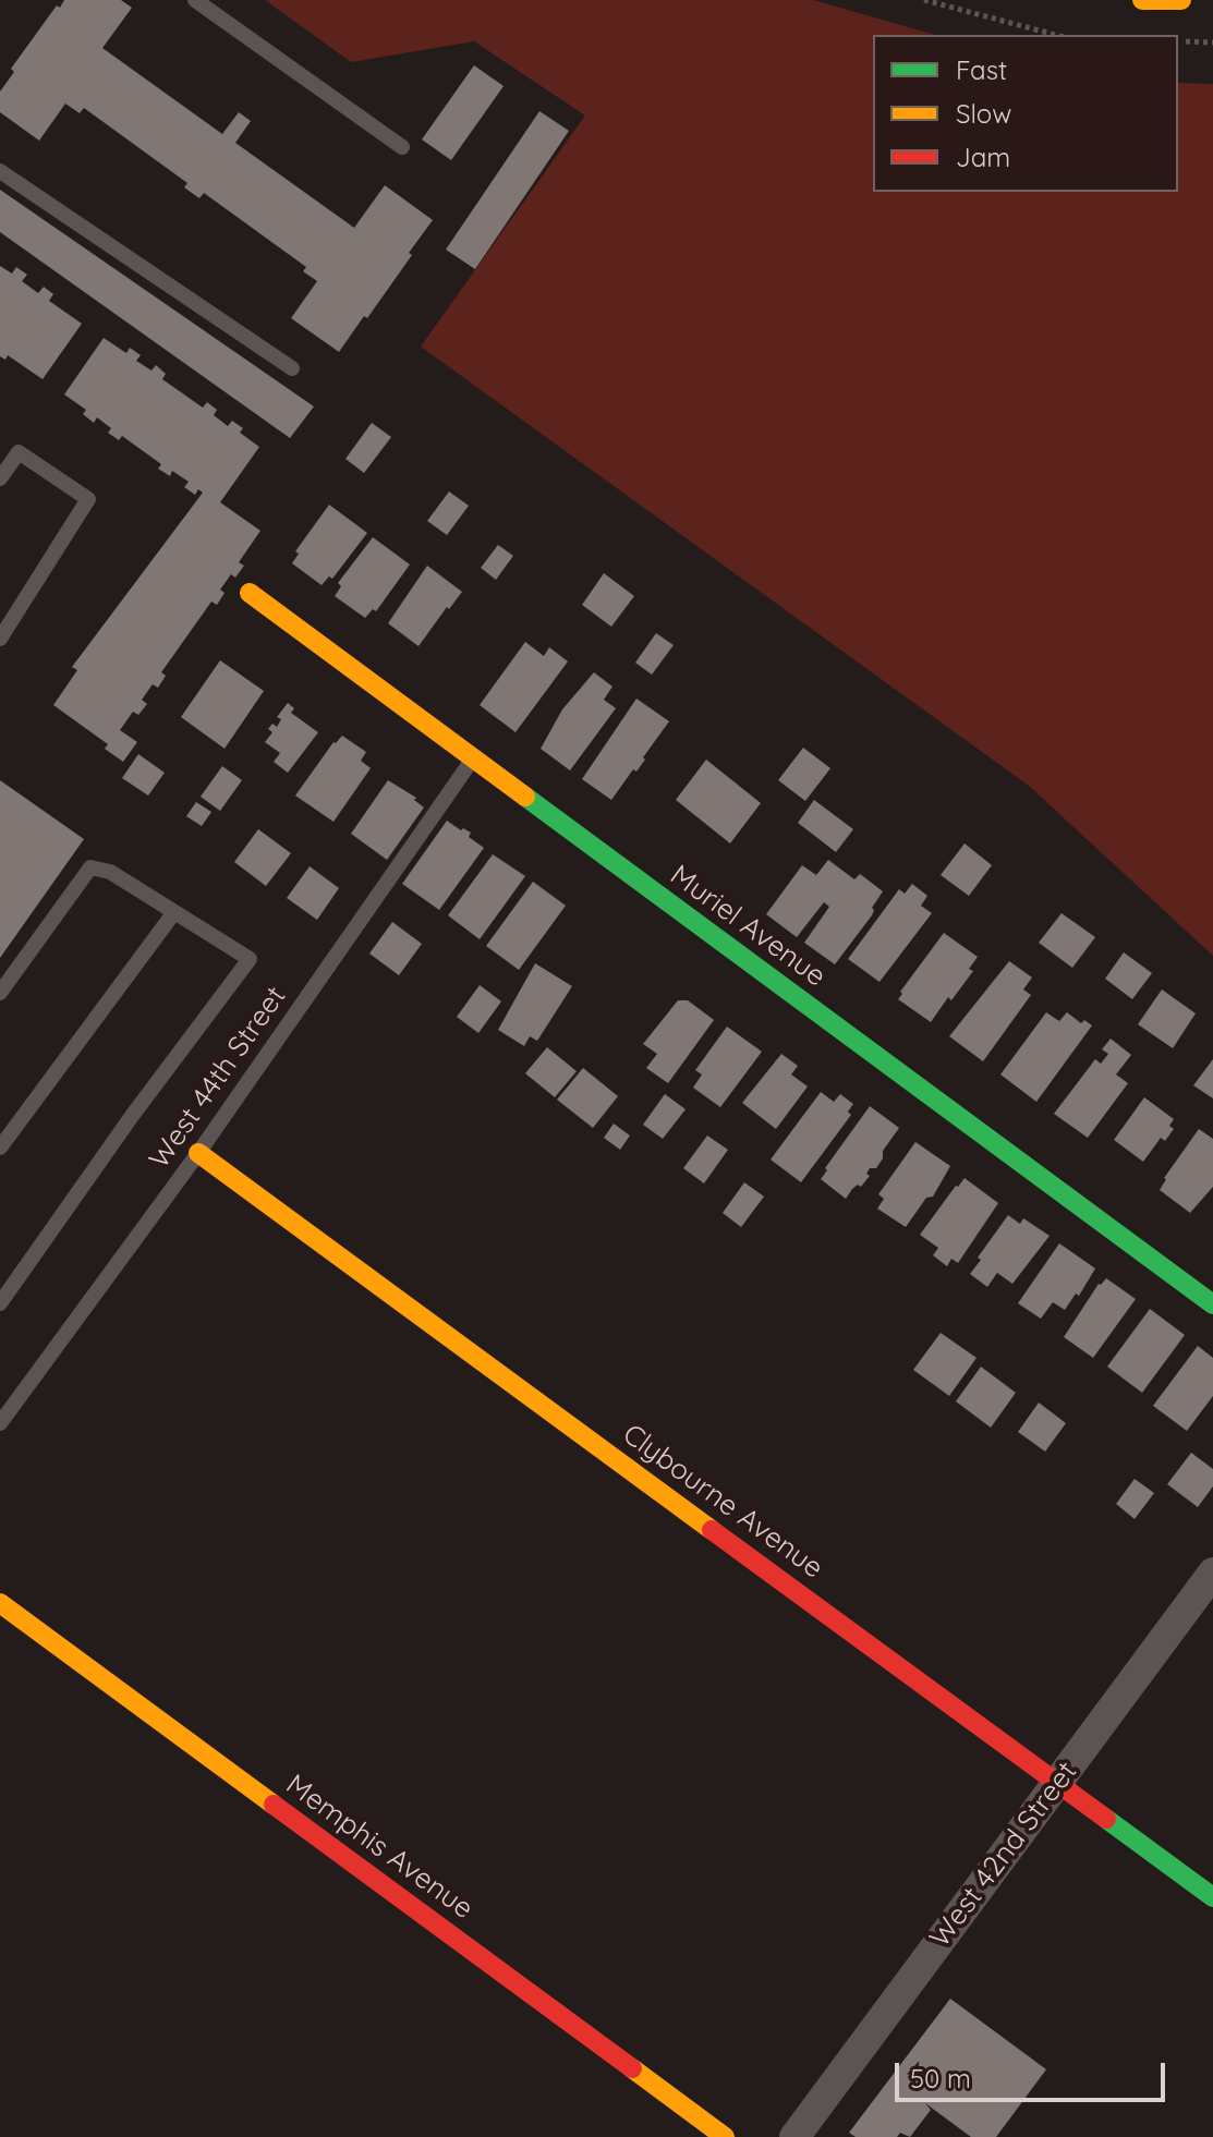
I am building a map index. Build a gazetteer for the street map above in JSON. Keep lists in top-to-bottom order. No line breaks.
{"streets":{"street":["Muriel Avenue","Clybourne Avenue","Memphis Avenue","West 42nd Street"],"lane":["West 44th Street"]},"crossings":[["Muriel Avenue","West 44th Street"],["West 44th Street","Clybourne Avenue"],["Clybourne Avenue","West 42nd Street"]],"legend":["Fast","Slow","Jam"],"scale_bar":"50 m"}
